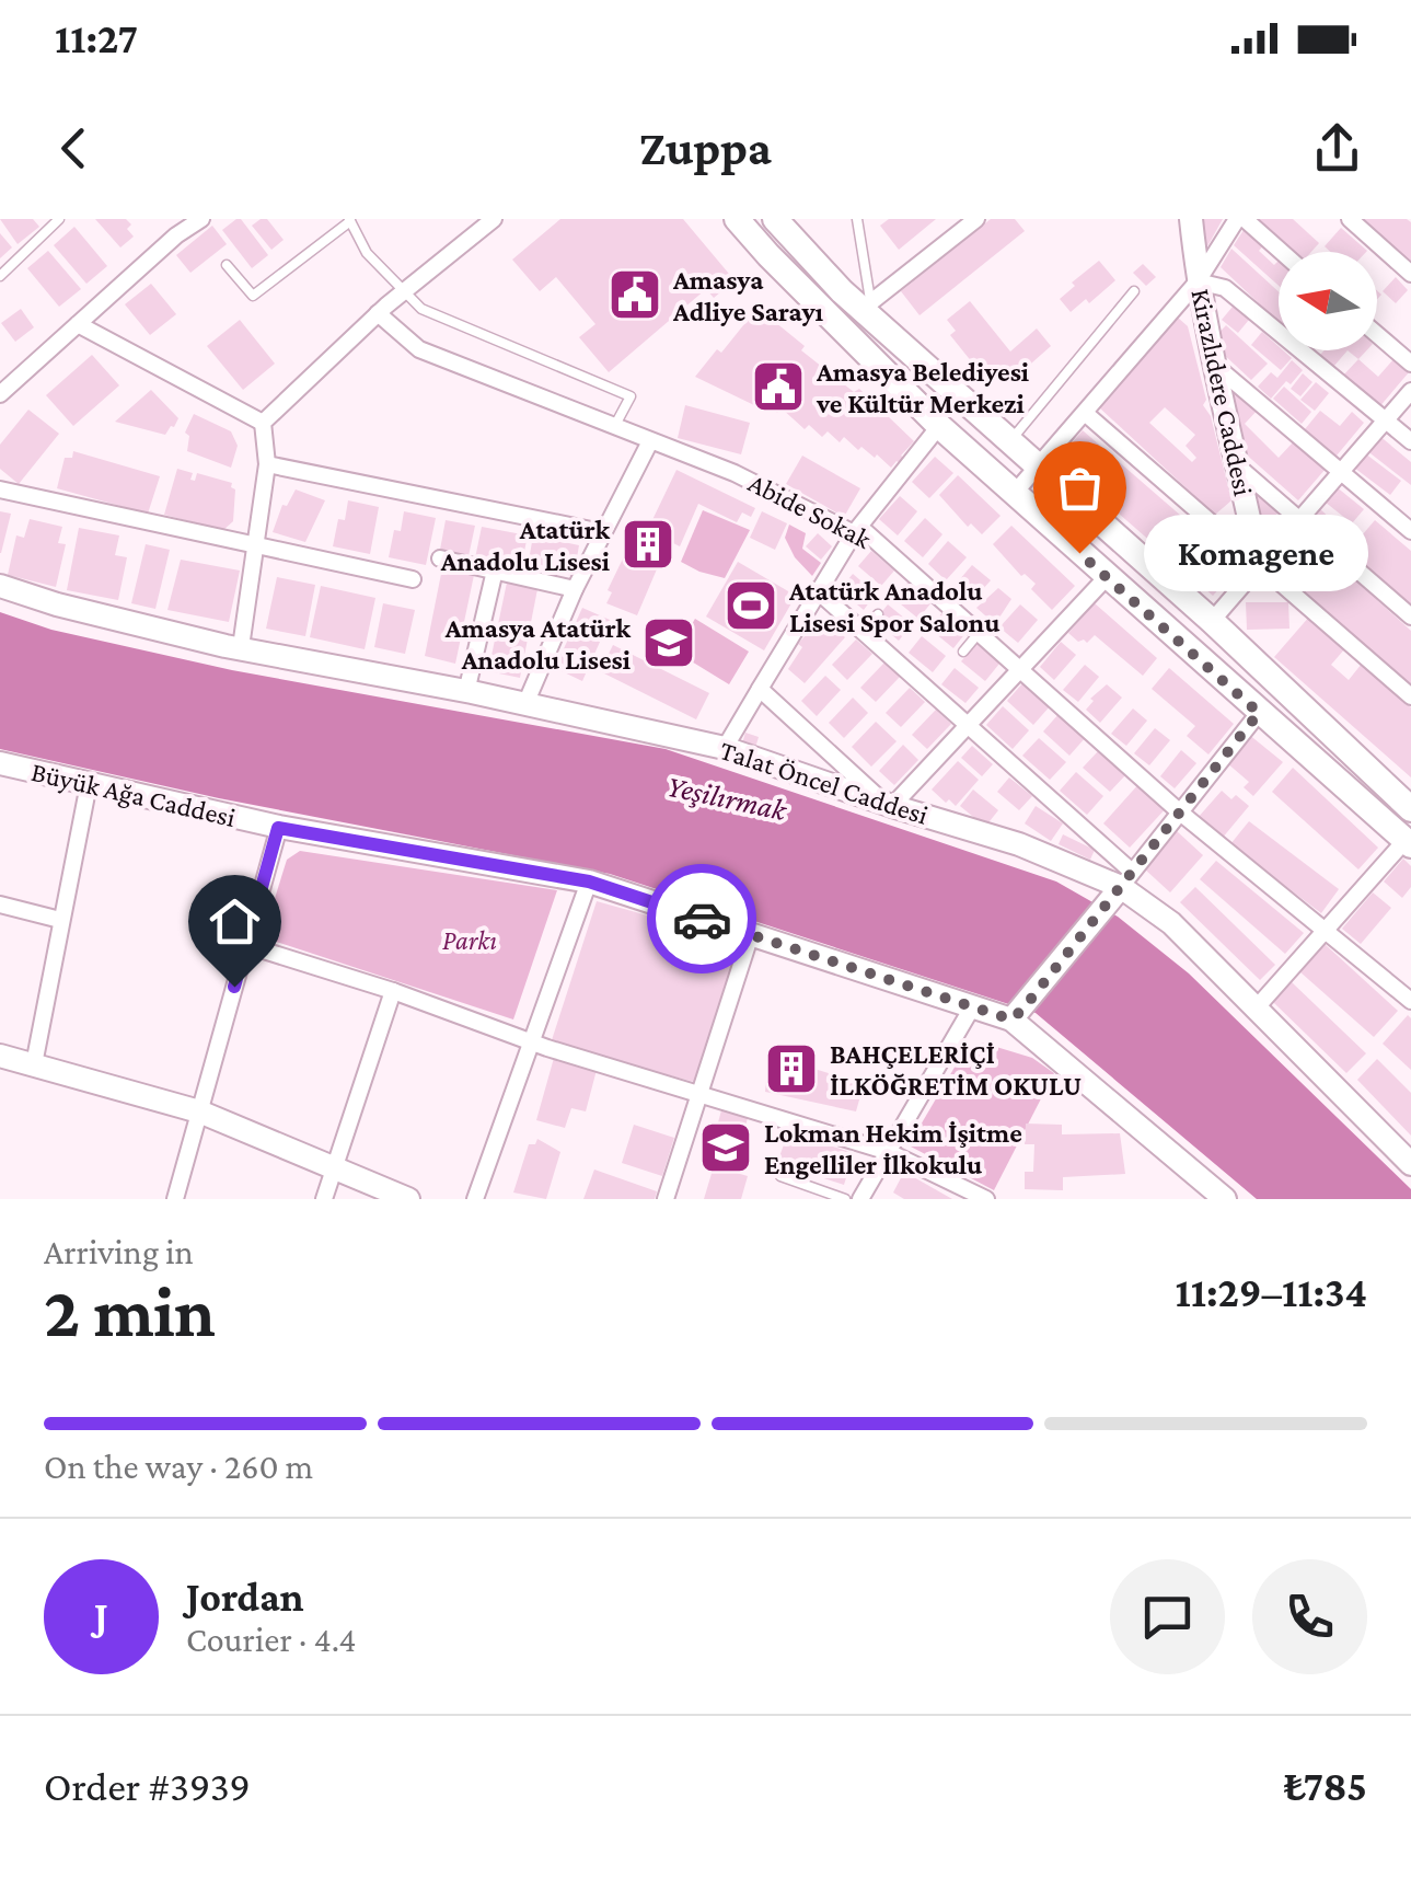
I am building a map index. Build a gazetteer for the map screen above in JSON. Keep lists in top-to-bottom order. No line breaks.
{"streets":{"street":["Kirazlıdere Caddesi","Abide Sokak","Talat Öncel Caddesi","Büyük Ağa Caddesi"]},"water":["Yeşilırmak"],"parks":["Parkı"],"places":{"public building":["Amasya Adliye Sarayı","Amasya Belediyesi ve Kültür Merkezi"],"building":["Atatürk Anadolu Lisesi","BAHÇELERİÇİ İLKÖĞRETİM OKULU"],"other":["Komagene"],"sports":["Atatürk Anadolu Lisesi Spor Salonu"],"school or university":["Amasya Atatürk Anadolu Lisesi","Lokman Hekim İşitme Engelliler İlkokulu"]},"north":"left","page":{"status":"11:27","header":"Zuppa","bubble":"Komagene","heading":["2 min","Arriving in","11:29–11:34"],"panel":["Jordan","Courier · 4.4","Order #3939","₺785"],"bar":"On the way · 260 m","round":"J"}}
